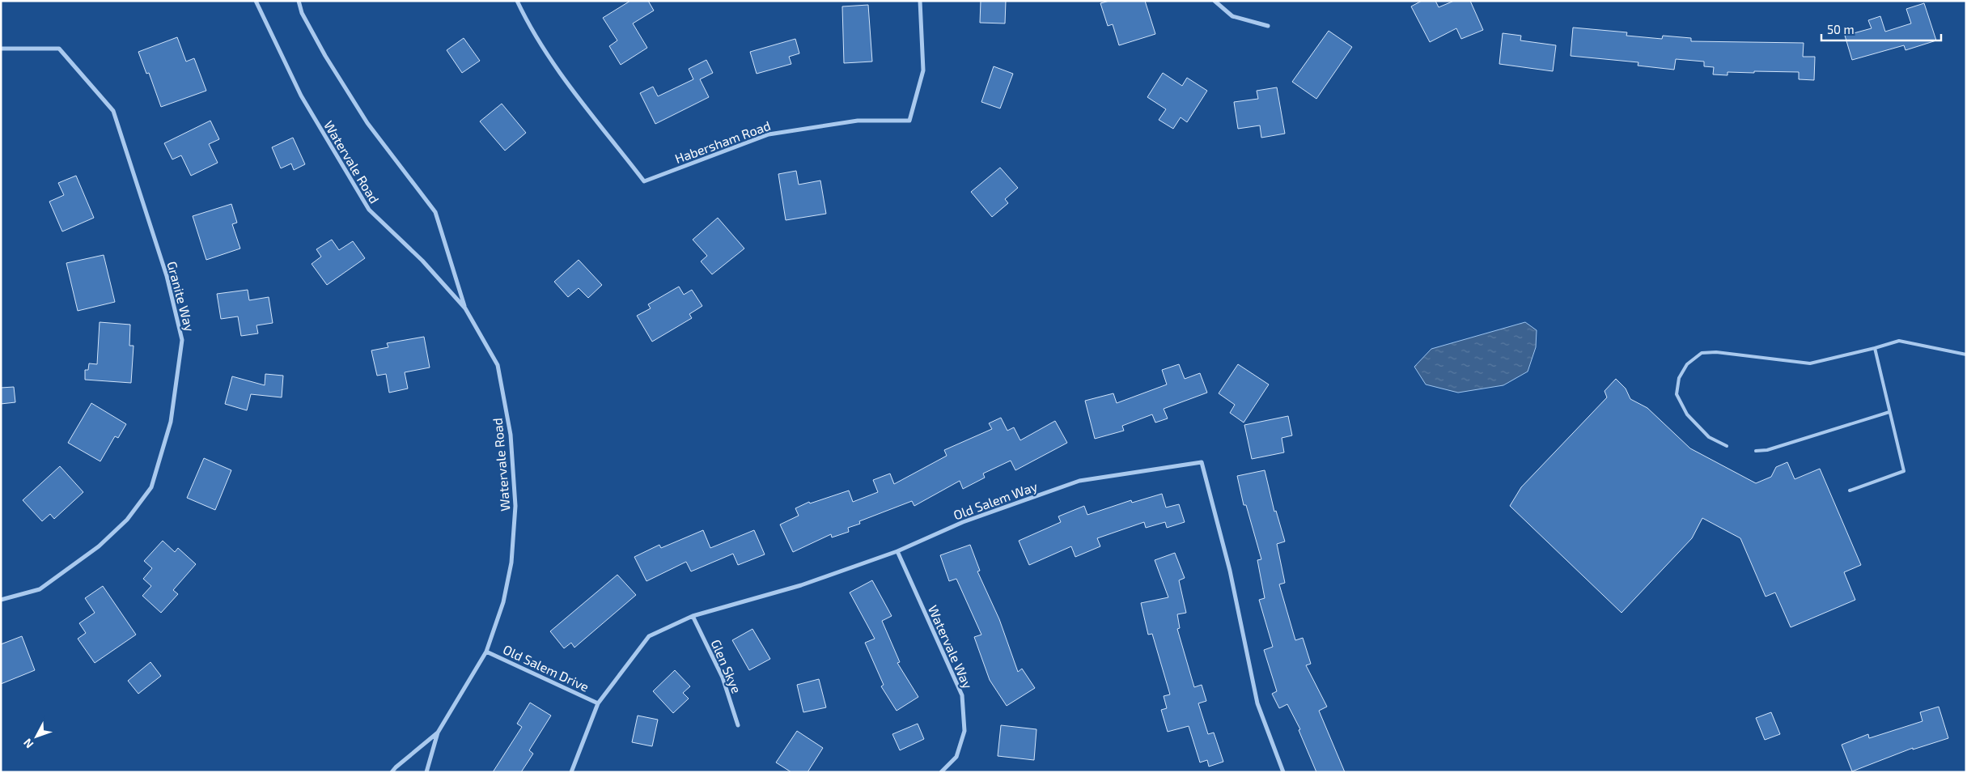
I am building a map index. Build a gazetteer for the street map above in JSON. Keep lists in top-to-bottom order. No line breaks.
{"streets":{"street":["Habersham Road","Watervale Road","Granite Way","Old Salem Way","Watervale Way","Glen Skye","Old Salem Drive"]},"crossings":[["Watervale Road","Old Salem Drive"],["Old Salem Way","Watervale Way"],["Old Salem Way","Glen Skye"],["Old Salem Way","Old Salem Drive"]],"scale_bar":"50 m","north":"bottom left"}
